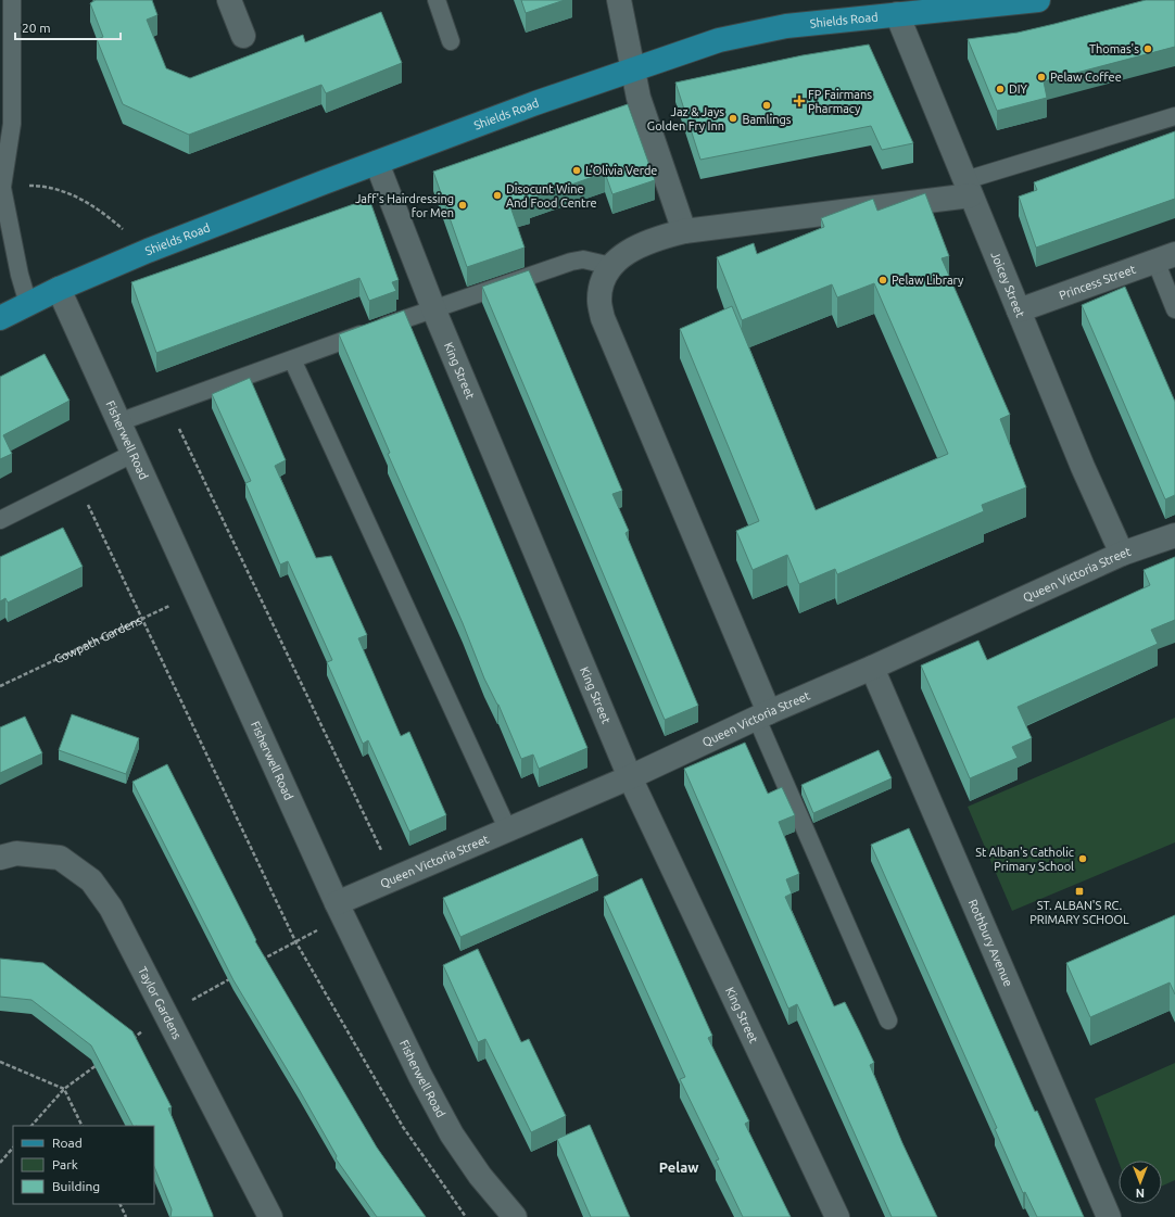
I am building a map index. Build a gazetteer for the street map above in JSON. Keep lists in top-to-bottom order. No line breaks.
{"streets":{"main road":["Shields Road"],"street":["Princess Street","Joicey Street","King Street","Fisherwell Road","Queen Victoria Street","Rothbury Avenue","Taylor Gardens"],"path":["Cowpath Gardens"]},"crossings":[["Shields Road","Joicey Street"],["Shields Road","King Street"],["Shields Road","Fisherwell Road"],["Princess Street","Joicey Street"],["Joicey Street","Queen Victoria Street"],["King Street","Queen Victoria Street"],["Fisherwell Road","Queen Victoria Street"],["Fisherwell Road","Cowpath Gardens"],["Queen Victoria Street","Rothbury Avenue"]],"districts":["Pelaw"],"places":{"other":["Thomas's","Pelaw Coffee","DIY","Bamlings","Jaz & Jays Golden Fry Inn","L’Olivia Verde","Disocunt Wine And Food Centre","Jaff's Hairdressing for Men","Pelaw Library","St Alban's Catholic Primary School"],"health":["FP Fairmans Pharmacy"],"transit":["ST. ALBAN'S RC. PRIMARY SCHOOL"]},"legend":["Road","Park","Building"],"scale_bar":"20 m","north":"bottom"}
